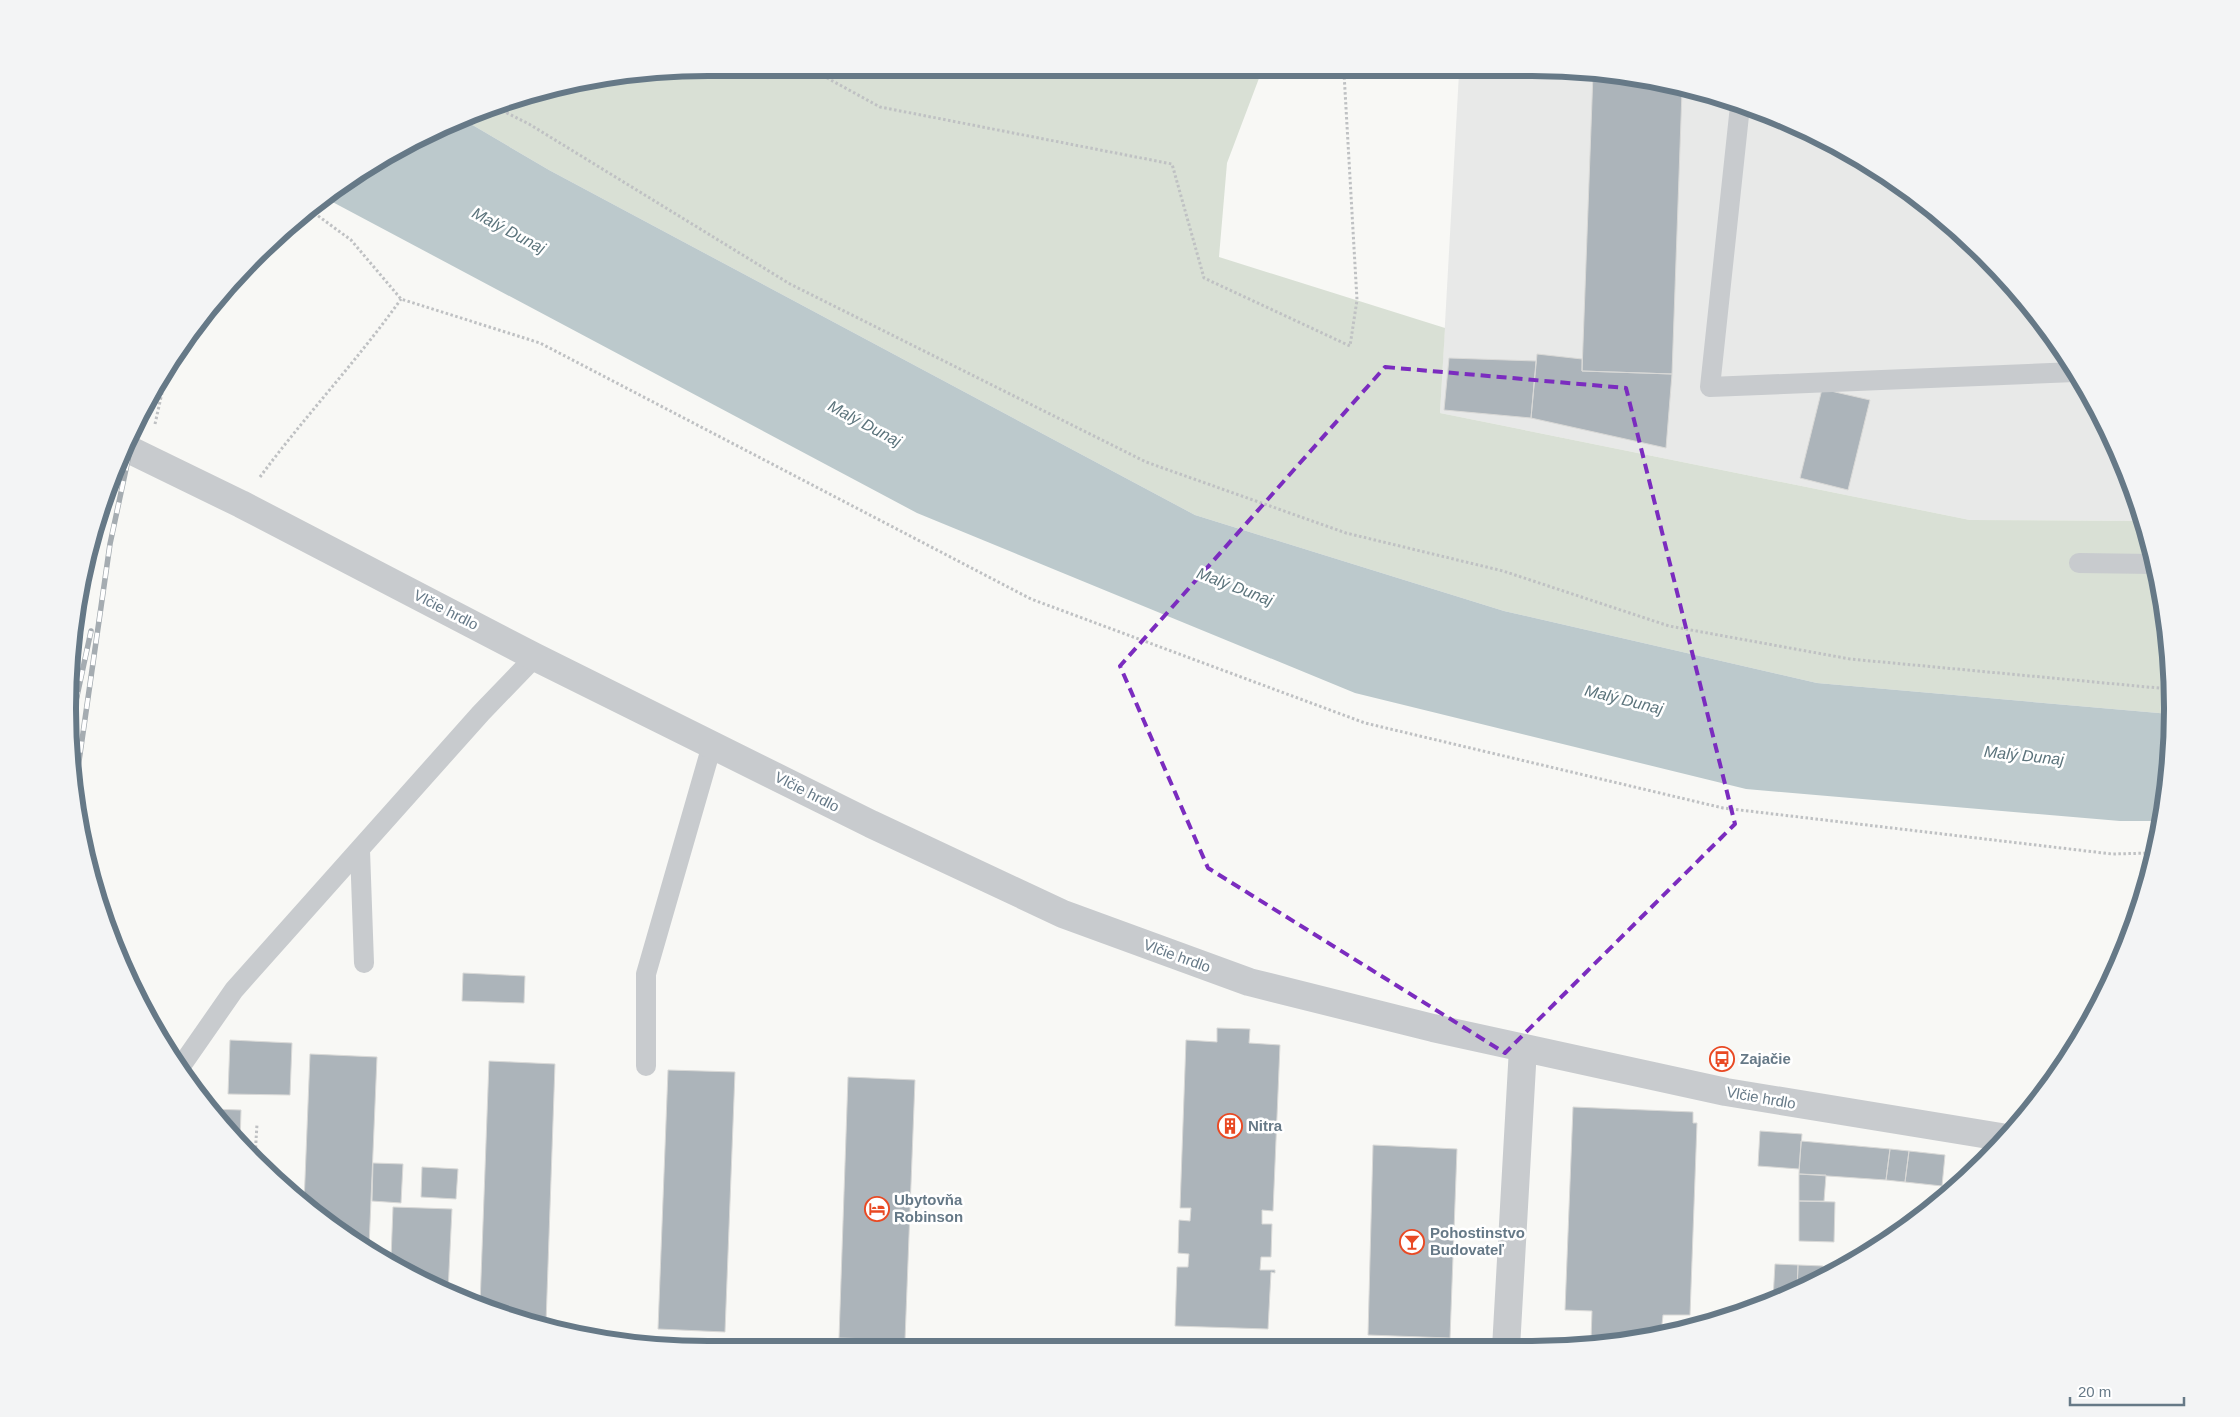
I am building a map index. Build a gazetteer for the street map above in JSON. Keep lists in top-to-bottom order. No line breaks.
{"streets":{"street":["Vlčie hrdlo"]},"water":["Malý Dunaj"],"places":{"bus stop":["Zajačie"],"building":["Nitra"],"hotel":["Ubytovňa Robinson"],"bar":["Pohostinstvo Budovateľ"]},"scale_bar":"20 m"}
